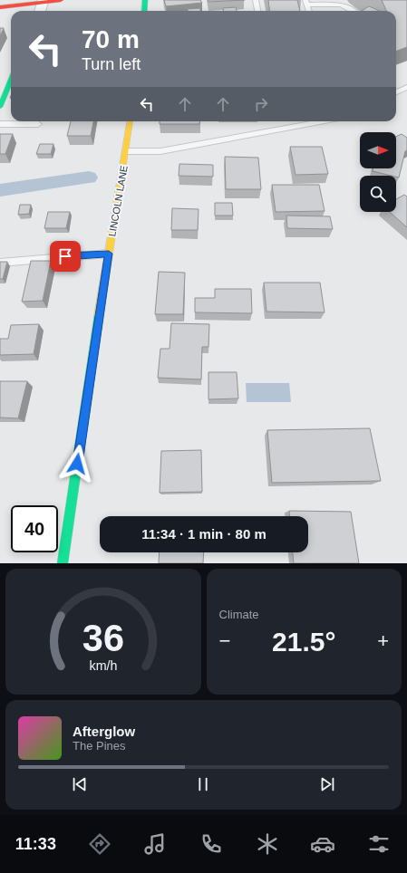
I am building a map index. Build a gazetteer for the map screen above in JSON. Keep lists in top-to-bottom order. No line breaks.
{"streets":{"street":["LINCOLN LANE"]},"north":"right","page":{"turn":["70 m","Turn left"],"limit":"40","trip":"11:34 · 1 min · 80 m","tile":"Climate","heat":["−","21.5°","+"],"song":["Afterglow","The Pines"],"tabs":"11:33","gauge":["36","km/h"]}}
